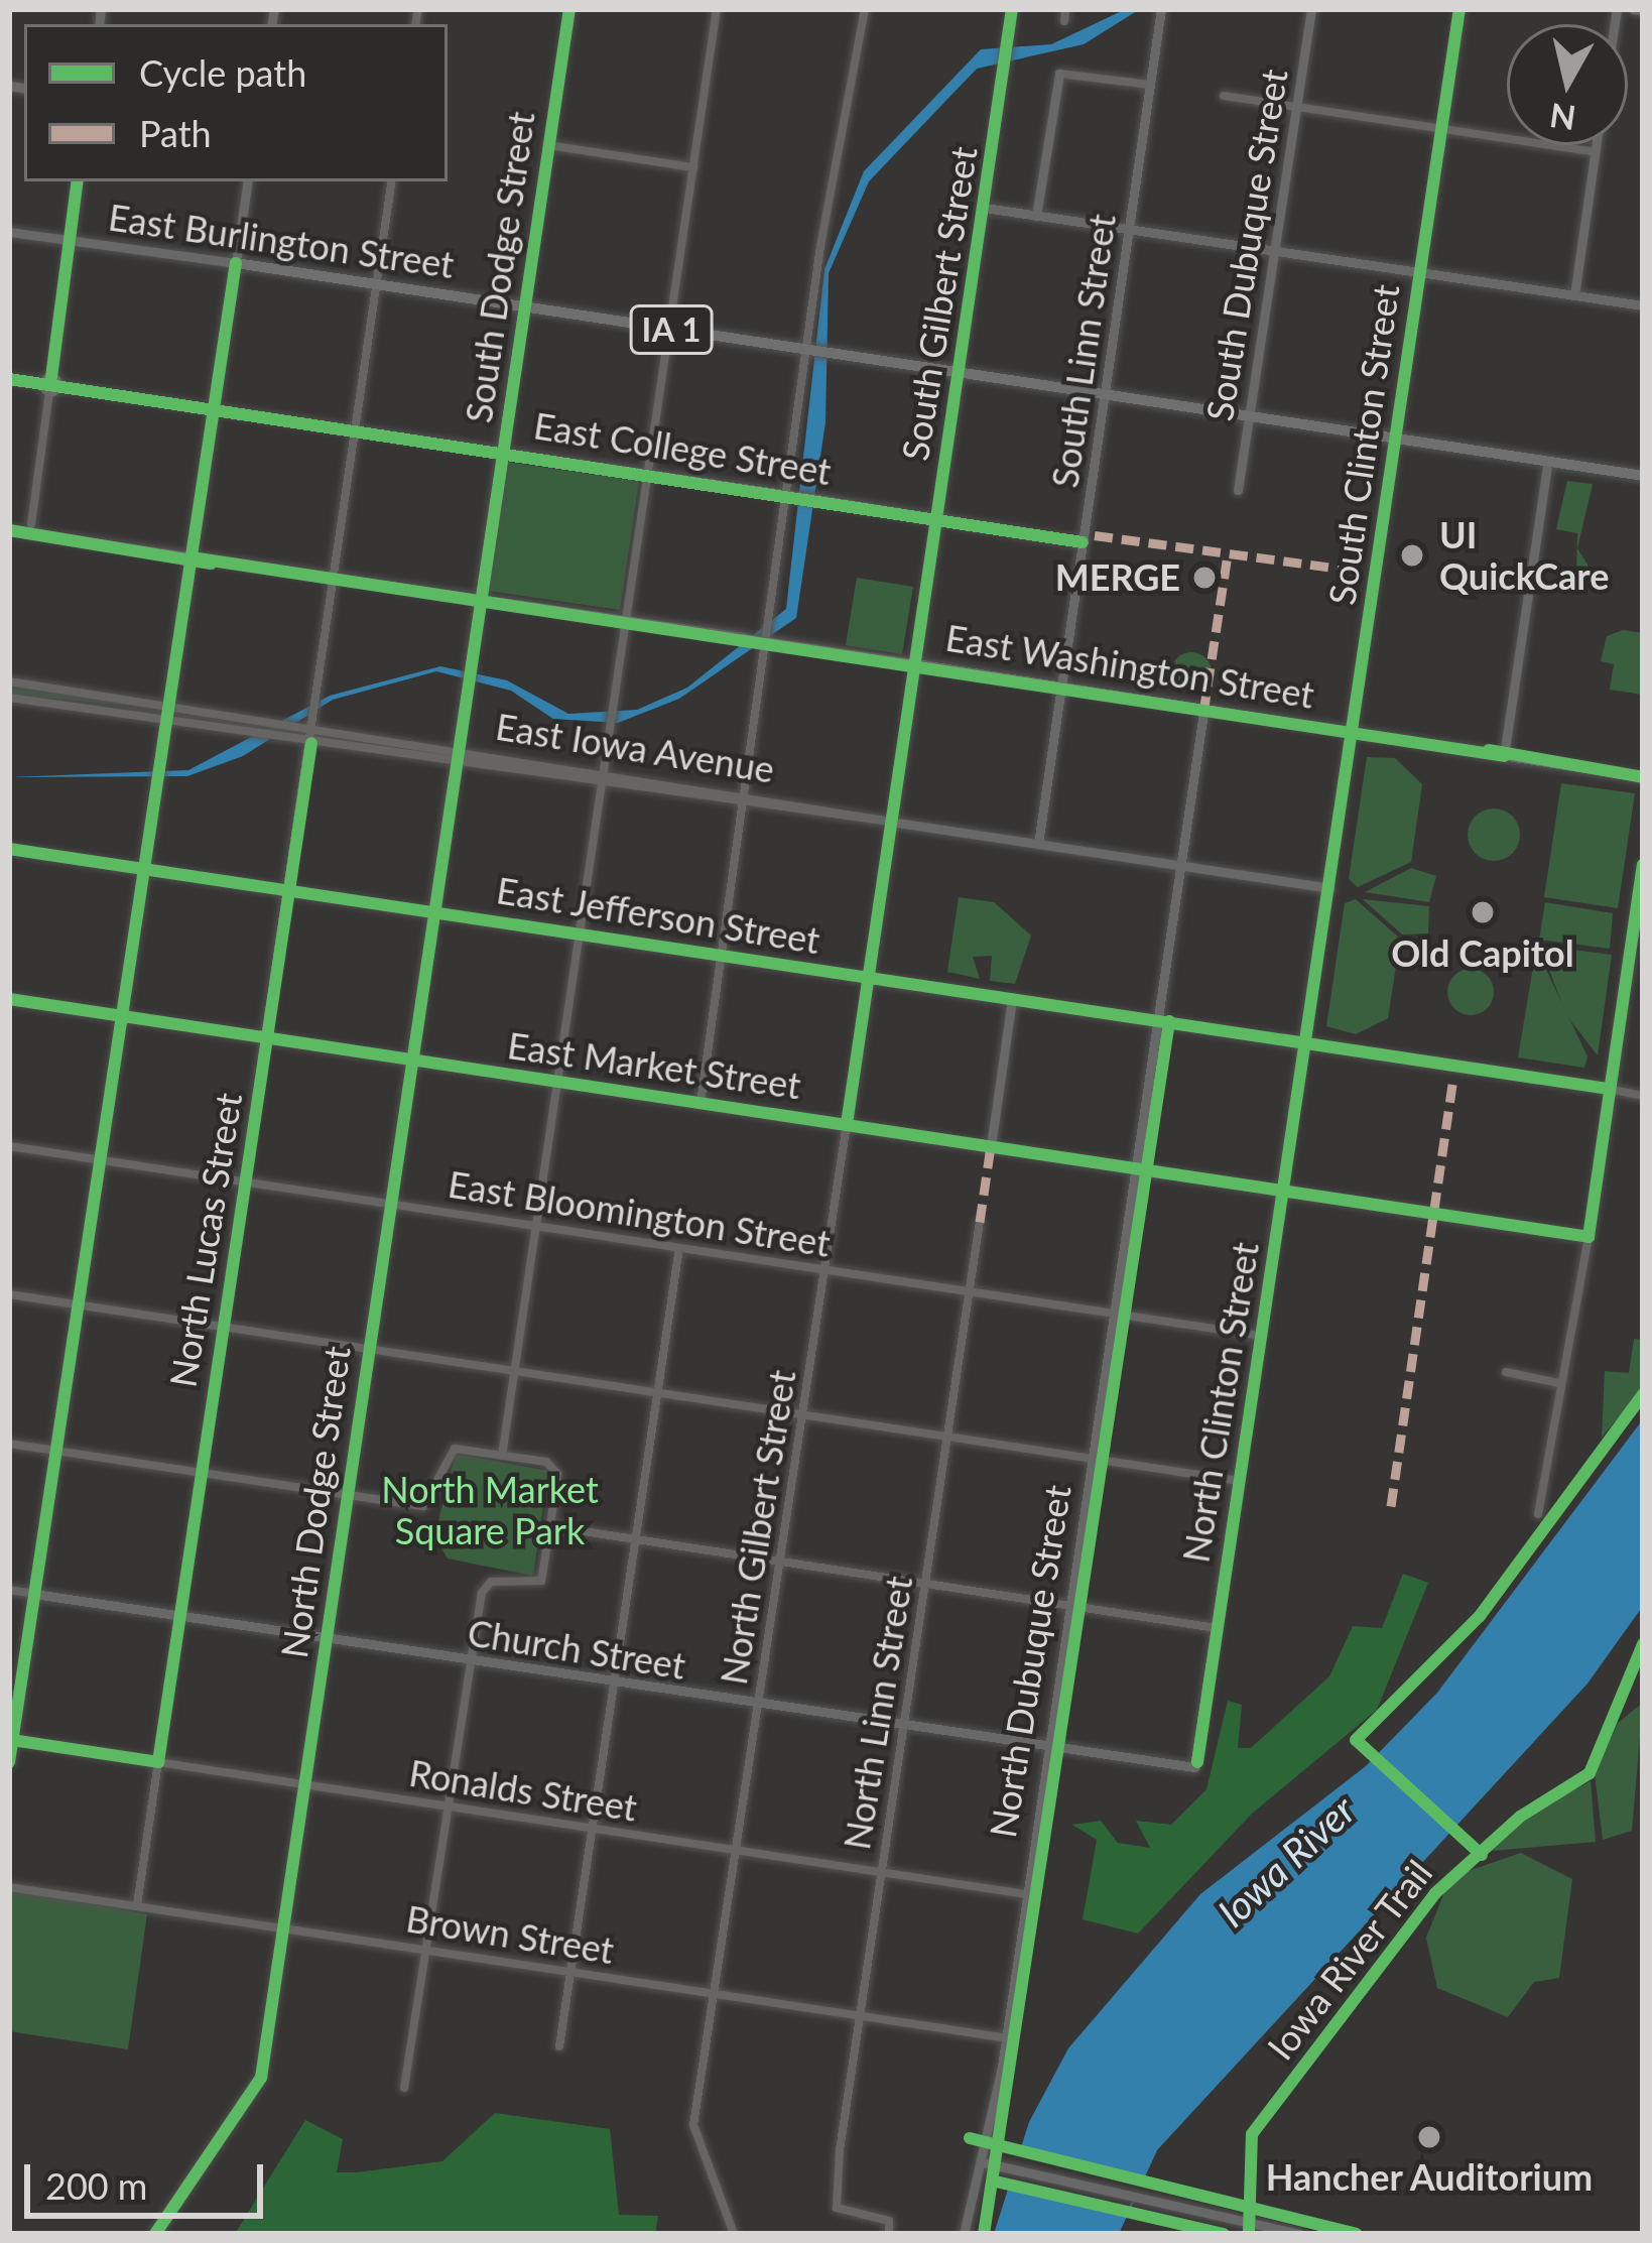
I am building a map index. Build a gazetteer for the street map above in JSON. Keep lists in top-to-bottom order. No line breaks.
{"streets":{"main road":["East Burlington Street","South Dodge Street","IA 1","North Dodge Street"],"street":["South Dubuque Street","South Gilbert Street","South Linn Street","South Clinton Street","East College Street","East Washington Street","East Iowa Avenue","East Jefferson Street","East Market Street","East Bloomington Street","North Lucas Street","North Clinton Street","North Gilbert Street","Church Street","North Dubuque Street","North Linn Street","Ronalds Street","Brown Street"],"cycle path":["Iowa River Trail"]},"crossings":[["East Burlington Street","South Dubuque Street"],["East Burlington Street","South Dodge Street"],["East Burlington Street","South Gilbert Street"],["East Burlington Street","IA 1"],["East Burlington Street","South Linn Street"],["East Burlington Street","South Clinton Street"],["East Burlington Street","North Lucas Street"],["South Dodge Street","East College Street"],["South Dodge Street","East Washington Street"],["South Dodge Street","East Iowa Avenue"],["South Dodge Street","North Dodge Street"],["South Gilbert Street","East College Street"],["South Gilbert Street","East Washington Street"],["South Gilbert Street","East Iowa Avenue"],["South Gilbert Street","North Gilbert Street"],["South Linn Street","East College Street"],["South Linn Street","East Washington Street"],["South Linn Street","East Iowa Avenue"],["South Clinton Street","East Washington Street"],["South Clinton Street","East Iowa Avenue"],["South Clinton Street","North Clinton Street"],["East College Street","North Lucas Street"],["East Washington Street","North Lucas Street"],["East Iowa Avenue","North Lucas Street"],["East Iowa Avenue","North Clinton Street"],["East Iowa Avenue","North Dodge Street"],["East Iowa Avenue","North Gilbert Street"],["East Iowa Avenue","North Dubuque Street"],["East Jefferson Street","North Lucas Street"],["East Jefferson Street","North Clinton Street"],["East Jefferson Street","North Dodge Street"],["East Jefferson Street","North Gilbert Street"],["East Jefferson Street","North Dubuque Street"],["East Market Street","North Lucas Street"],["East Market Street","North Clinton Street"],["East Market Street","North Dodge Street"],["East Market Street","North Gilbert Street"],["East Market Street","North Dubuque Street"],["East Bloomington Street","North Lucas Street"],["East Bloomington Street","North Clinton Street"],["East Bloomington Street","North Dodge Street"],["East Bloomington Street","North Gilbert Street"],["East Bloomington Street","North Dubuque Street"],["East Bloomington Street","North Linn Street"],["North Lucas Street","Church Street"],["North Lucas Street","Ronalds Street"],["North Lucas Street","Brown Street"],["North Clinton Street","Church Street"],["North Dodge Street","Church Street"],["North Dodge Street","Ronalds Street"],["North Dodge Street","Brown Street"],["North Gilbert Street","Church Street"],["North Gilbert Street","Ronalds Street"],["North Gilbert Street","Brown Street"],["Church Street","North Dubuque Street"],["Church Street","North Linn Street"],["North Dubuque Street","Ronalds Street"],["North Dubuque Street","Brown Street"],["North Linn Street","Ronalds Street"],["North Linn Street","Brown Street"]],"water":["Iowa River"],"parks":["North Market Square Park"],"places":["UI QuickCare","MERGE","Old Capitol","Hancher Auditorium"],"legend":["Cycle path","Path"],"scale_bar":"200 m","north":"bottom"}
